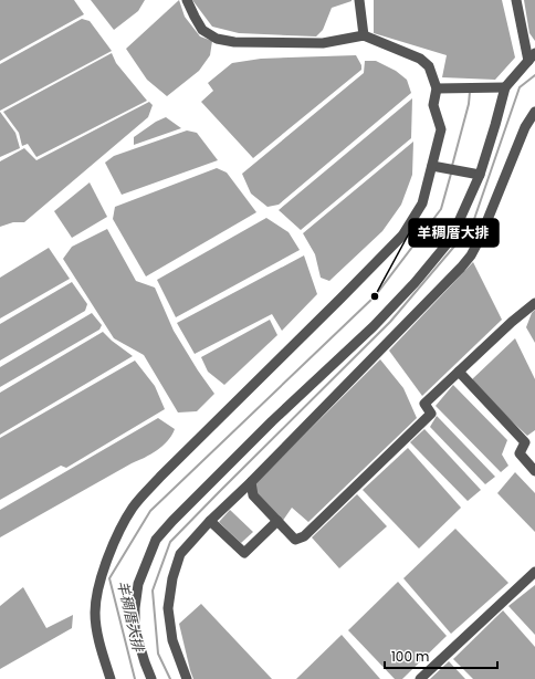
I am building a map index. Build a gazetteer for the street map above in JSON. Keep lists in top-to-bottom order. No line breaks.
{"water":["羊稠厝大排"],"places":["羊稠厝大排"],"scale_bar":"100 m"}
